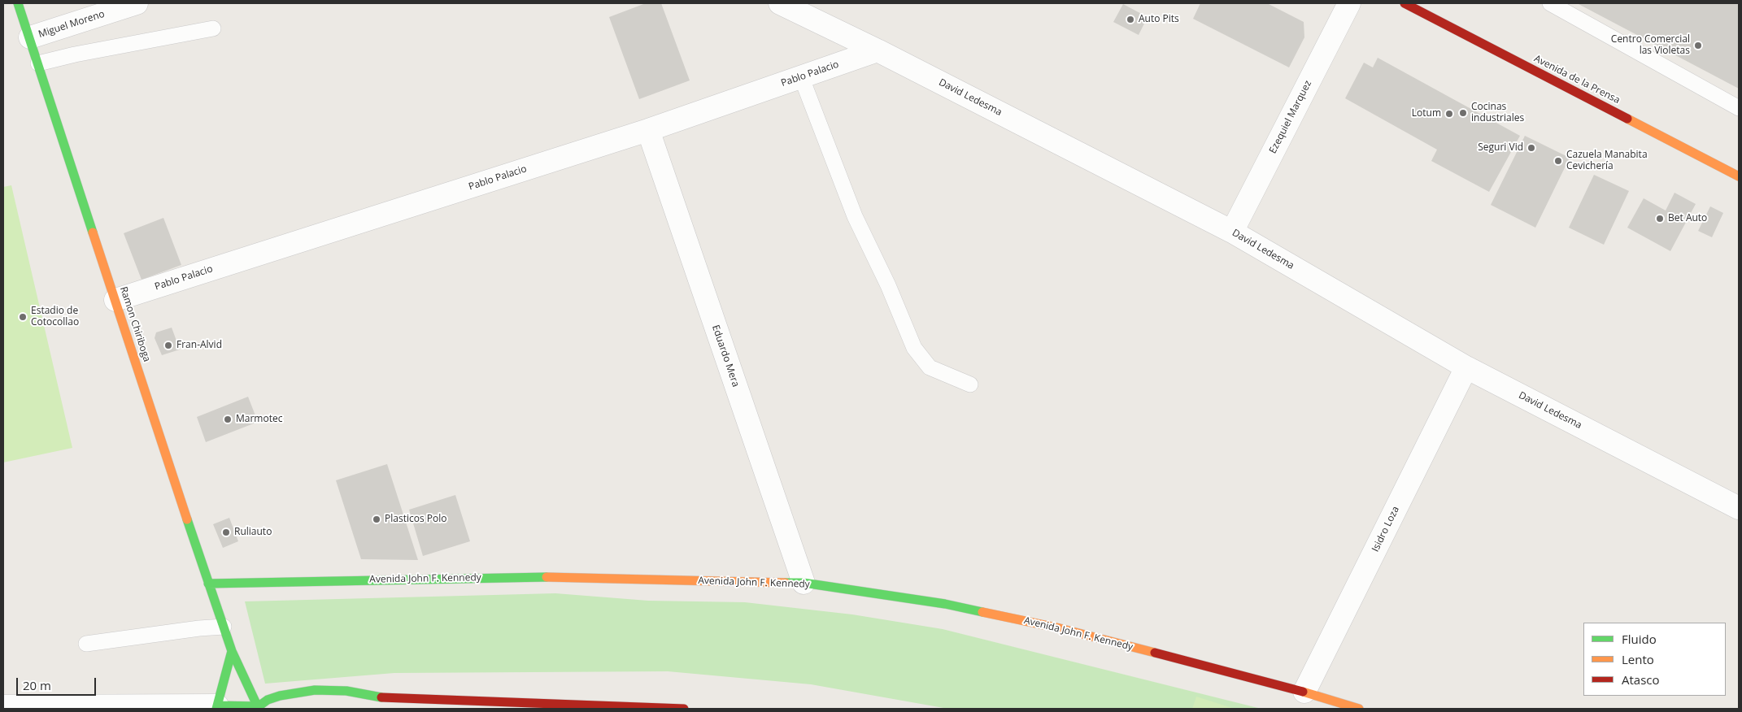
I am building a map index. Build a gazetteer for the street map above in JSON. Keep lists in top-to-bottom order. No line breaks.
{"streets":{"street":["Miguel Moreno","Pablo Palacio","Avenida de la Prensa","David Ledesma","Ezequiel Marquez","Ramon Chiriboga","Eduardo Mera","Isidro Loza","Avenida John F. Kennedy"]},"crossings":[["Miguel Moreno","Ramon Chiriboga"],["Pablo Palacio","David Ledesma"],["Pablo Palacio","Ramon Chiriboga"],["Pablo Palacio","Eduardo Mera"],["David Ledesma","Ezequiel Marquez"],["David Ledesma","Isidro Loza"],["Ramon Chiriboga","Avenida John F. Kennedy"],["Eduardo Mera","Avenida John F. Kennedy"],["Isidro Loza","Avenida John F. Kennedy"]],"places":["Auto Pits","Centro Comercial las Violetas","Cocinas industriales","Lotum","Seguri Vid","Cazuela Manabita Cevichería","Bet Auto","Estadio de Cotocollao","Fran-Alvid","Marmotec","Plasticos Polo","Ruliauto"],"legend":["Fluido","Lento","Atasco"],"scale_bar":"20 m"}
